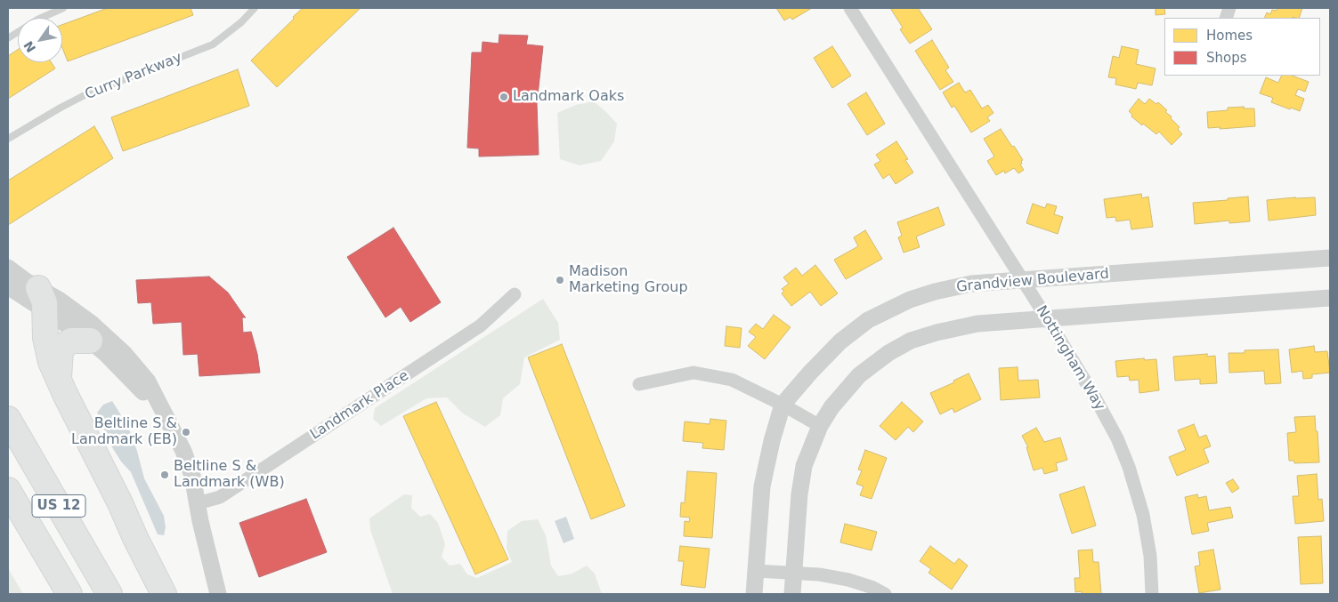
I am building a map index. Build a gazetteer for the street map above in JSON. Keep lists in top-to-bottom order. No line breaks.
{"streets":{"highway":["US 12"],"street":["Grandview Boulevard","Nottingham Way","Landmark Place"],"lane":["Curry Parkway"]},"crossings":[["Grandview Boulevard","Nottingham Way"]],"places":["Landmark Oaks","Madison Marketing Group","Beltline S & Landmark (EB)","Beltline S & Landmark (WB)"],"legend":["Homes","Shops"],"north":"bottom left"}
